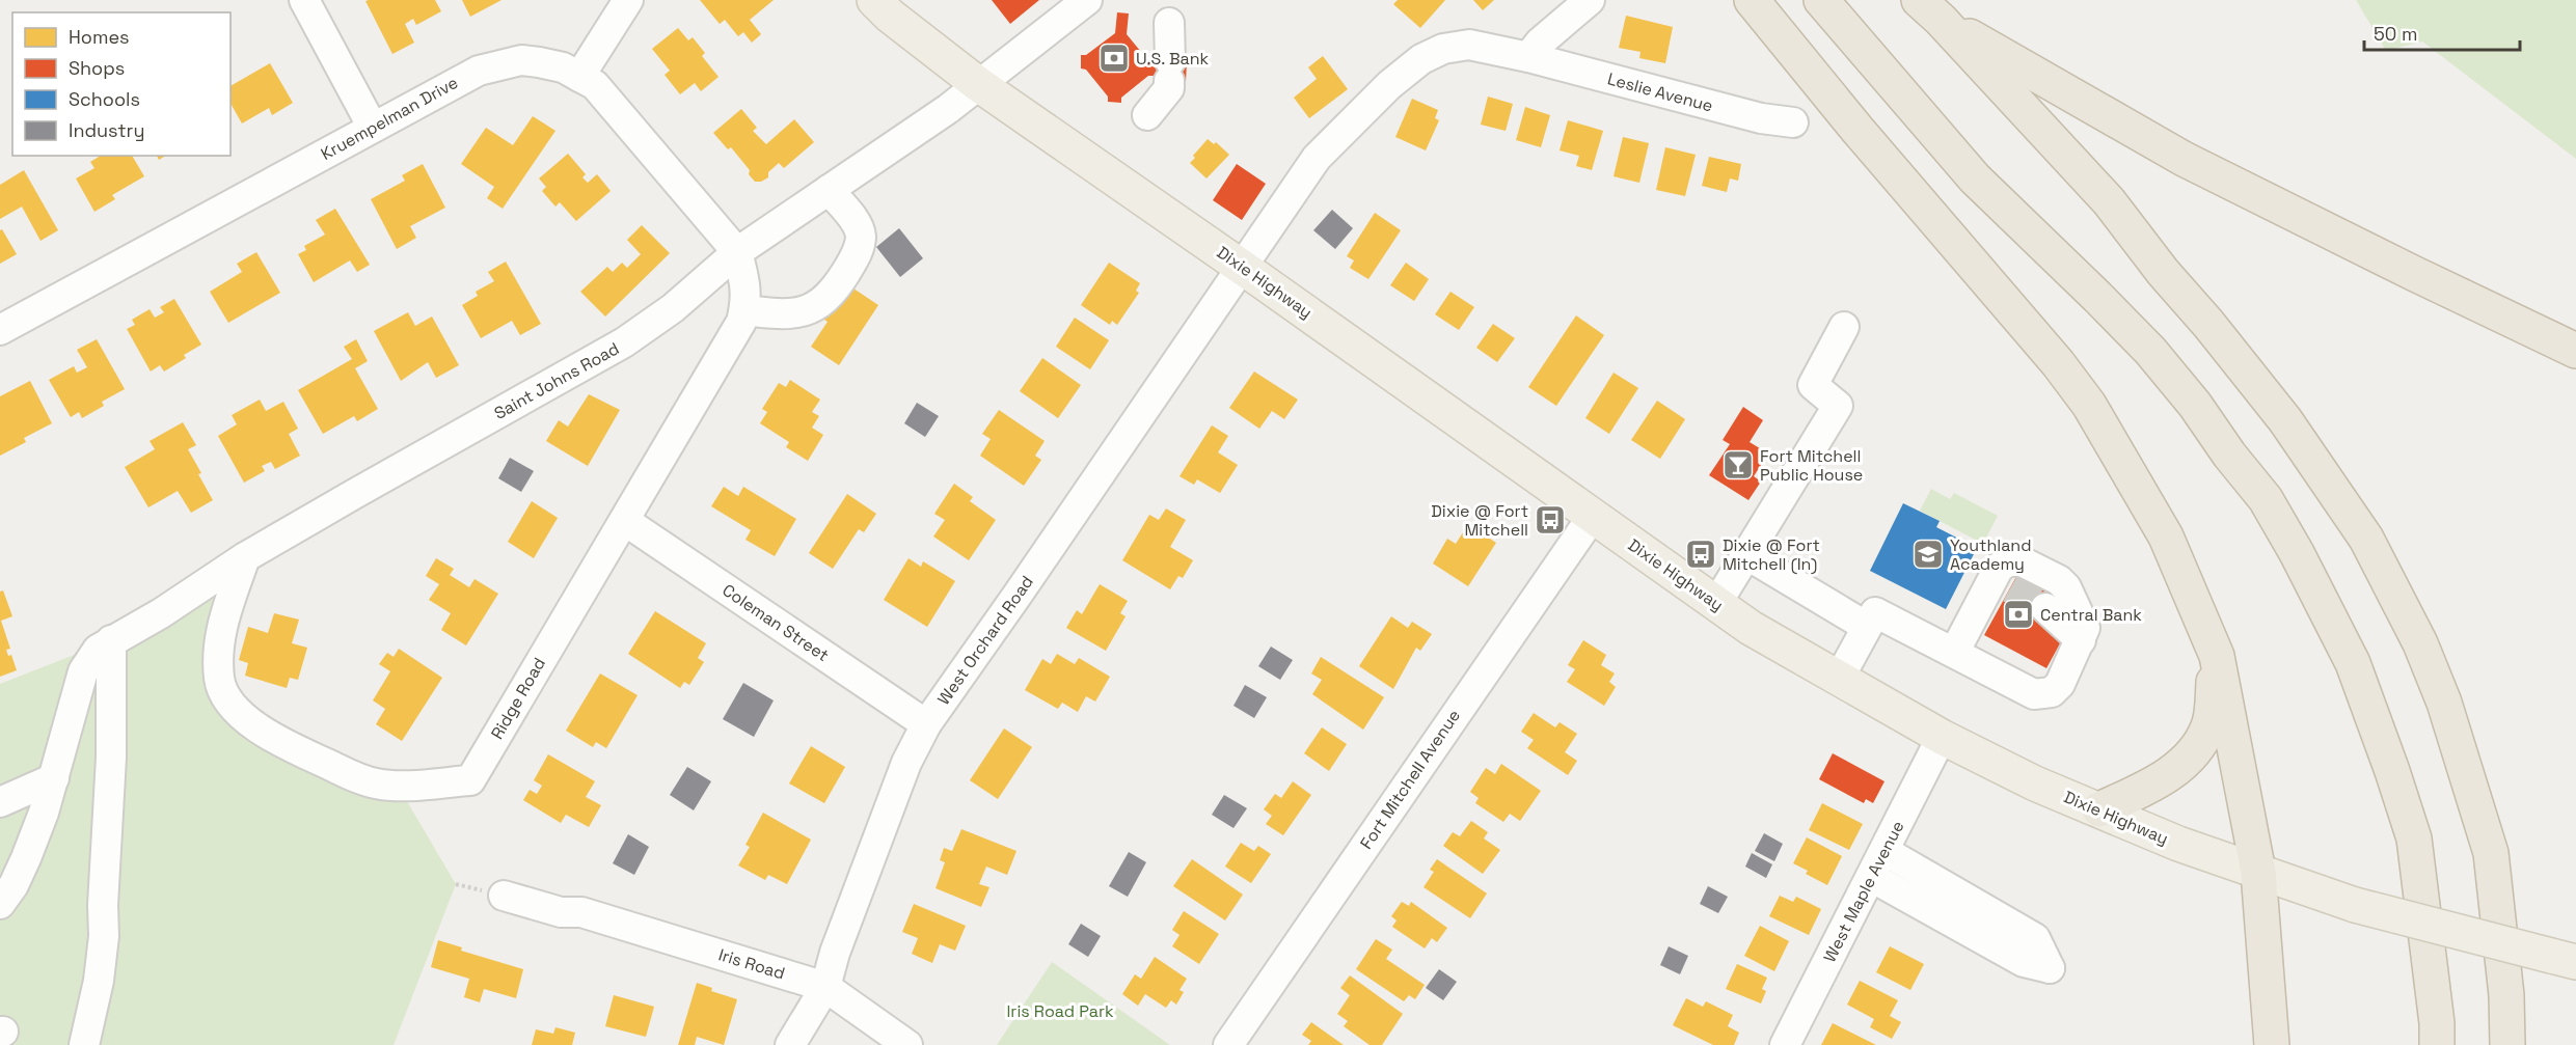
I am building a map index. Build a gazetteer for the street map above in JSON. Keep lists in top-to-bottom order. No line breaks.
{"streets":{"main road":["Dixie Highway"],"street":["Leslie Avenue","Kruempelman Drive","Saint Johns Road","Coleman Street","West Orchard Road","Ridge Road","Fort Mitchell Avenue","West Maple Avenue","Iris Road"]},"crossings":[["Leslie Avenue","Dixie Highway"],["Leslie Avenue","West Orchard Road"],["Kruempelman Drive","Saint Johns Road"],["Kruempelman Drive","Ridge Road"],["Dixie Highway","Saint Johns Road"],["Dixie Highway","West Orchard Road"],["Dixie Highway","Fort Mitchell Avenue"],["Dixie Highway","West Maple Avenue"],["Saint Johns Road","Ridge Road"],["Coleman Street","West Orchard Road"],["Coleman Street","Ridge Road"],["West Orchard Road","Iris Road"]],"parks":["Iris Road Park"],"places":{"bank":["U.S. Bank","Central Bank"],"bar":["Fort Mitchell Public House"],"bus stop":["Dixie @ Fort Mitchell","Dixie @ Fort Mitchell (In)"],"school or university":["Youthland Academy"]},"legend":["Homes","Shops","Schools","Industry"],"scale_bar":"50 m"}
